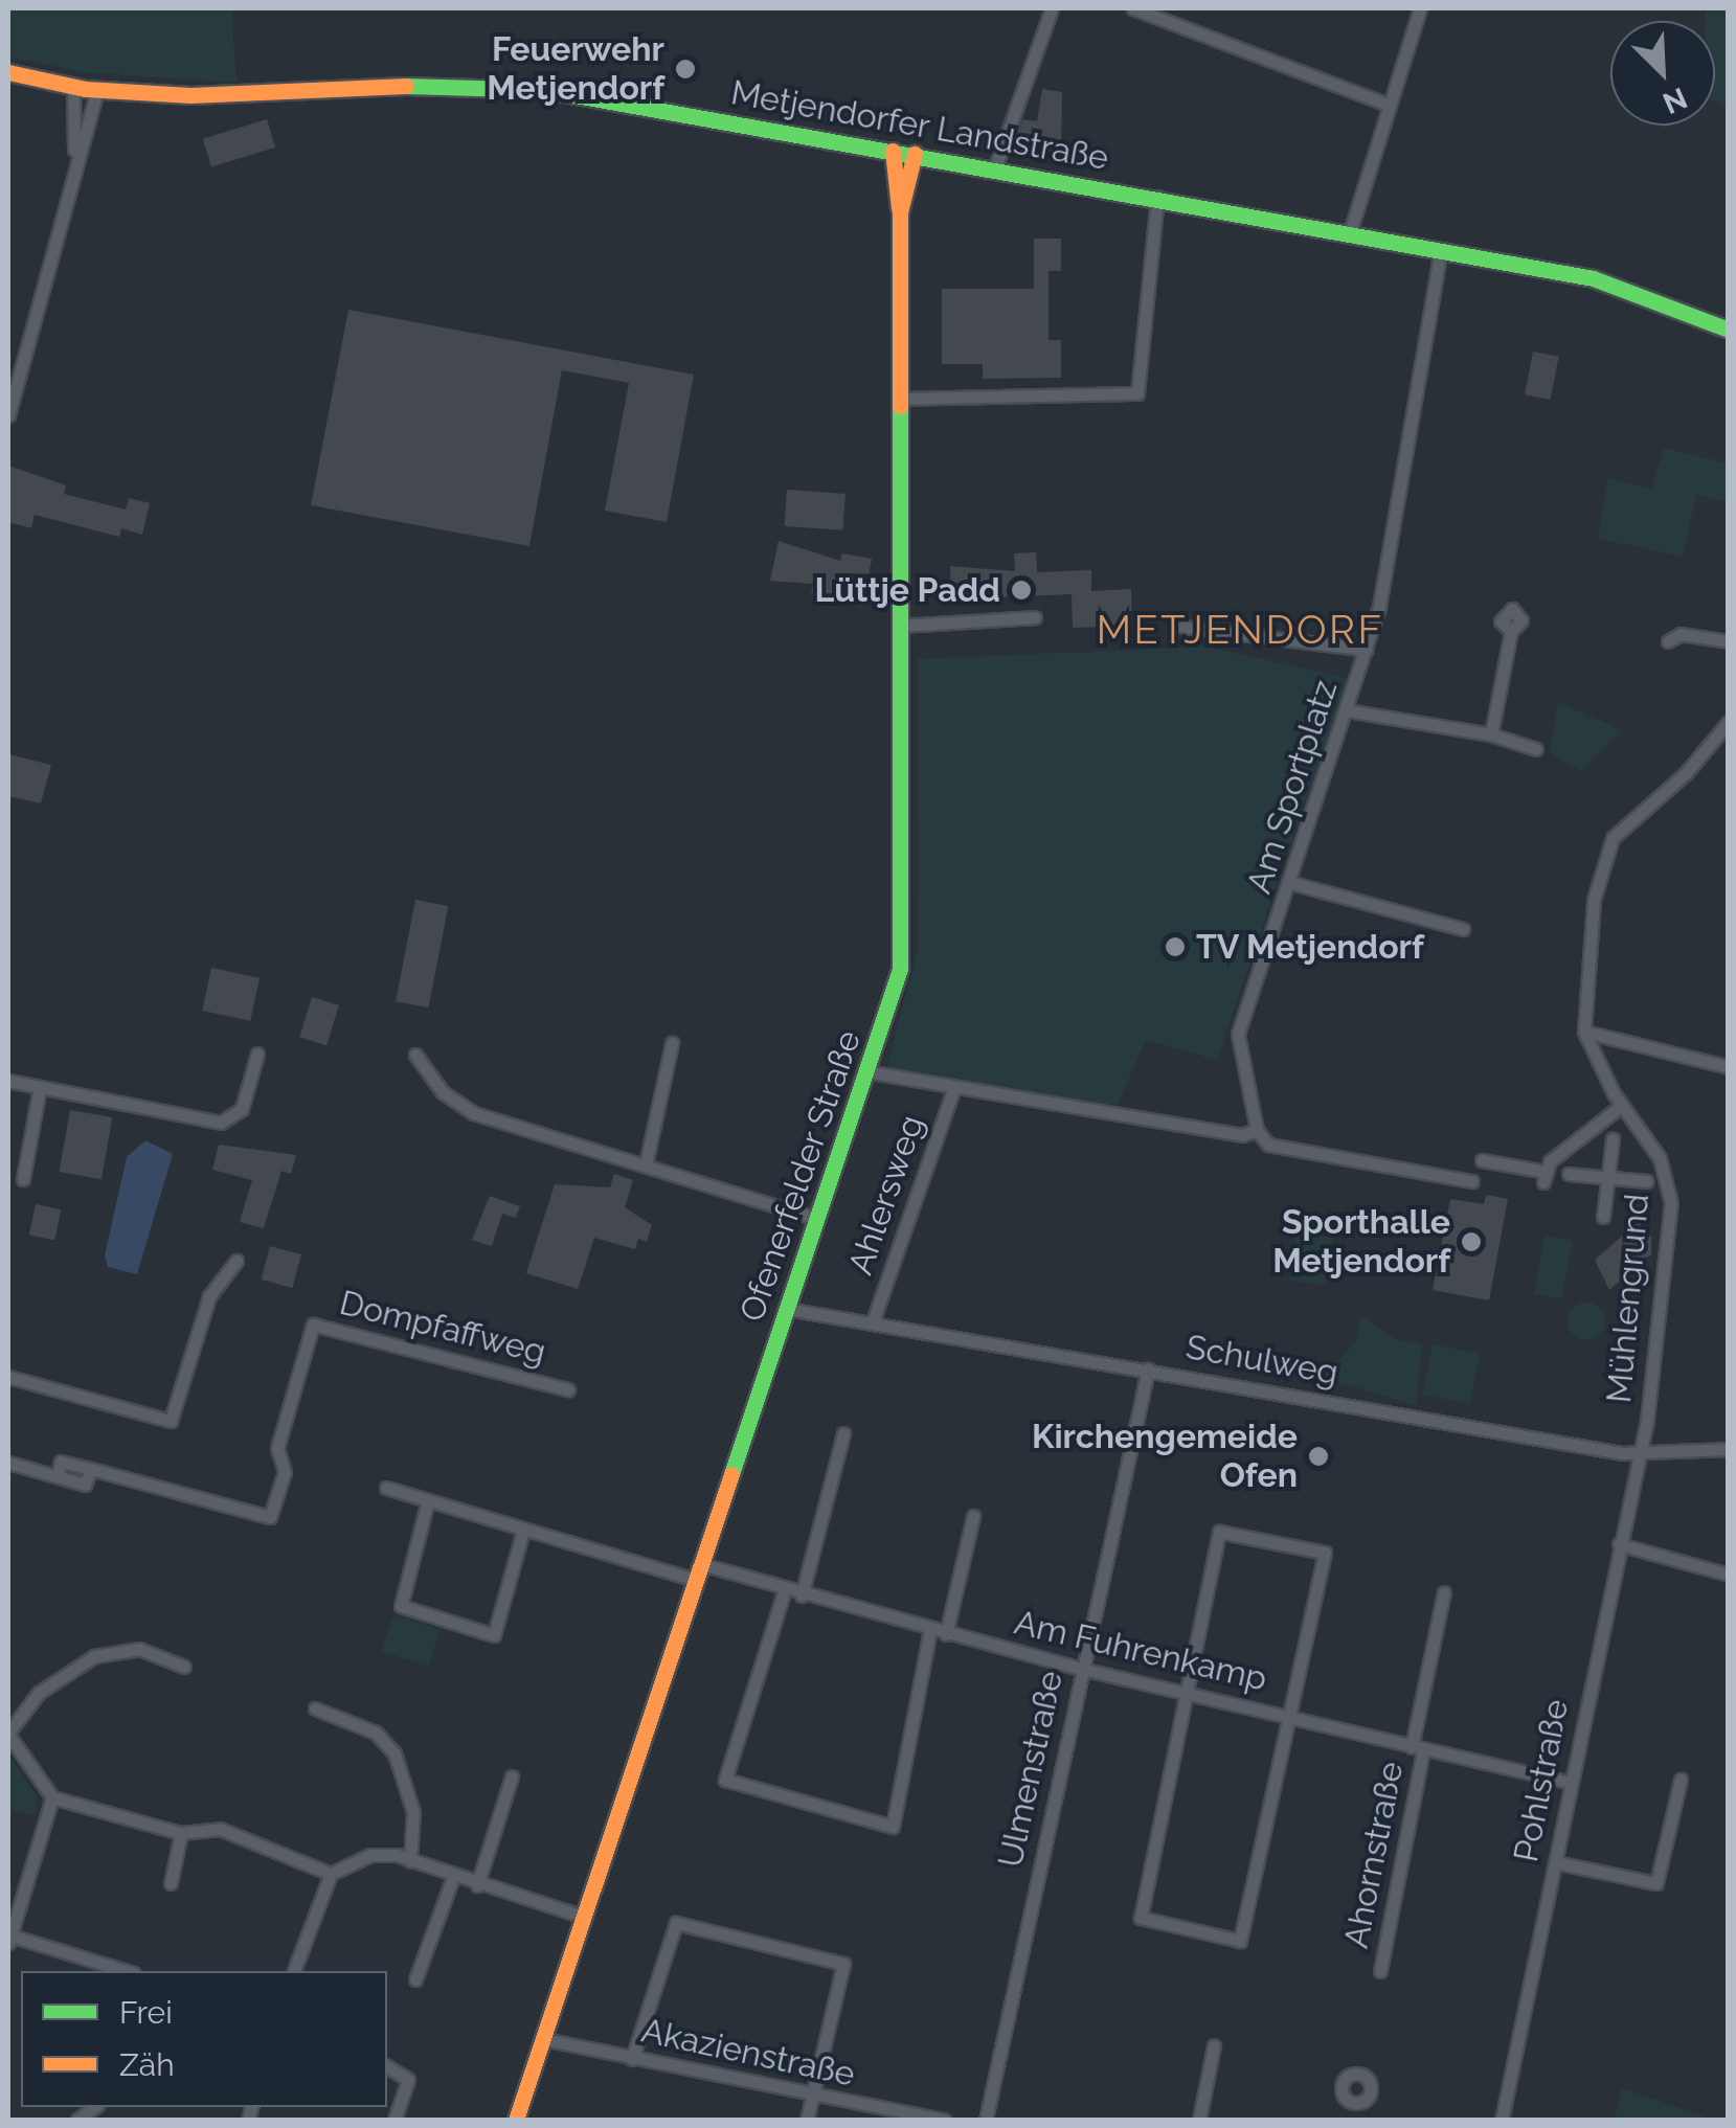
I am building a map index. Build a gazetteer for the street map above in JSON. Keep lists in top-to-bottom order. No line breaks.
{"streets":{"street":["Metjendorfer Landstraße","Am Sportplatz","Ofenerfelder Straße","Ahlersweg","Mühlengrund","Dompfaffweg","Schulweg","Am Fuhrenkamp","Ulmenstraße","Pohlstraße","Ahornstraße","Akazienstraße"]},"crossings":[["Metjendorfer Landstraße","Am Sportplatz"],["Metjendorfer Landstraße","Ofenerfelder Straße"],["Ofenerfelder Straße","Schulweg"],["Ofenerfelder Straße","Am Fuhrenkamp"],["Ofenerfelder Straße","Akazienstraße"],["Ahlersweg","Schulweg"],["Mühlengrund","Schulweg"],["Mühlengrund","Pohlstraße"],["Schulweg","Ulmenstraße"],["Schulweg","Pohlstraße"],["Am Fuhrenkamp","Ulmenstraße"],["Am Fuhrenkamp","Pohlstraße"],["Am Fuhrenkamp","Ahornstraße"]],"districts":["METJENDORF"],"places":["Feuerwehr Metjendorf","Lüttje Padd","TV Metjendorf","Sporthalle Metjendorf","Kirchengemeide Ofen"],"legend":["Frei","Zäh"],"north":"bottom right"}
